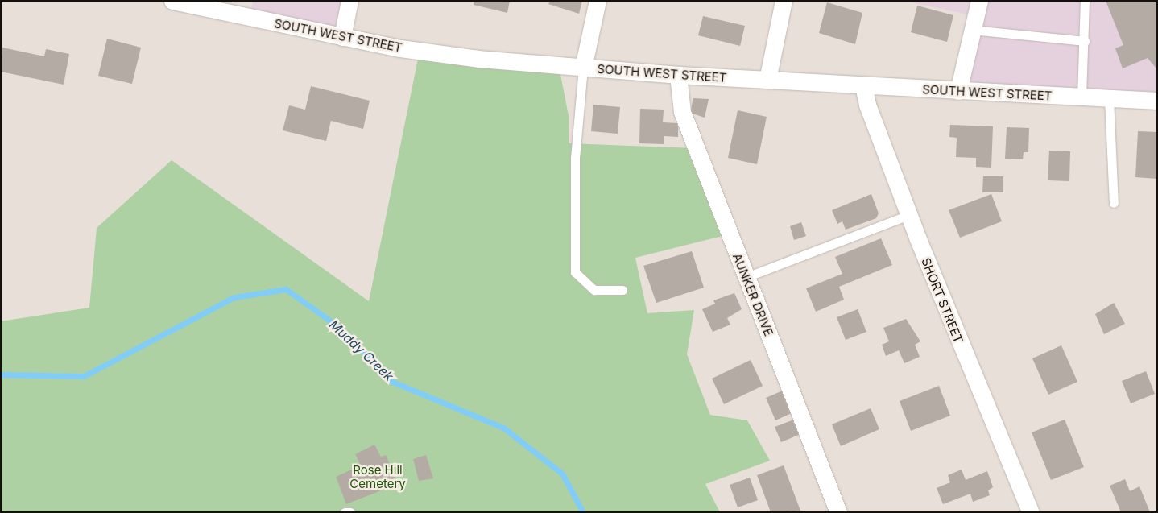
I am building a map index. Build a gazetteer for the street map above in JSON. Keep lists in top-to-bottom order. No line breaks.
{"streets":{"street":["SOUTH WEST STREET","AUNKER DRIVE","SHORT STREET"]},"crossings":[["SOUTH WEST STREET","AUNKER DRIVE"],["SOUTH WEST STREET","SHORT STREET"]],"water":["Muddy Creek"],"parks":["Rose Hill Cemetery"]}
